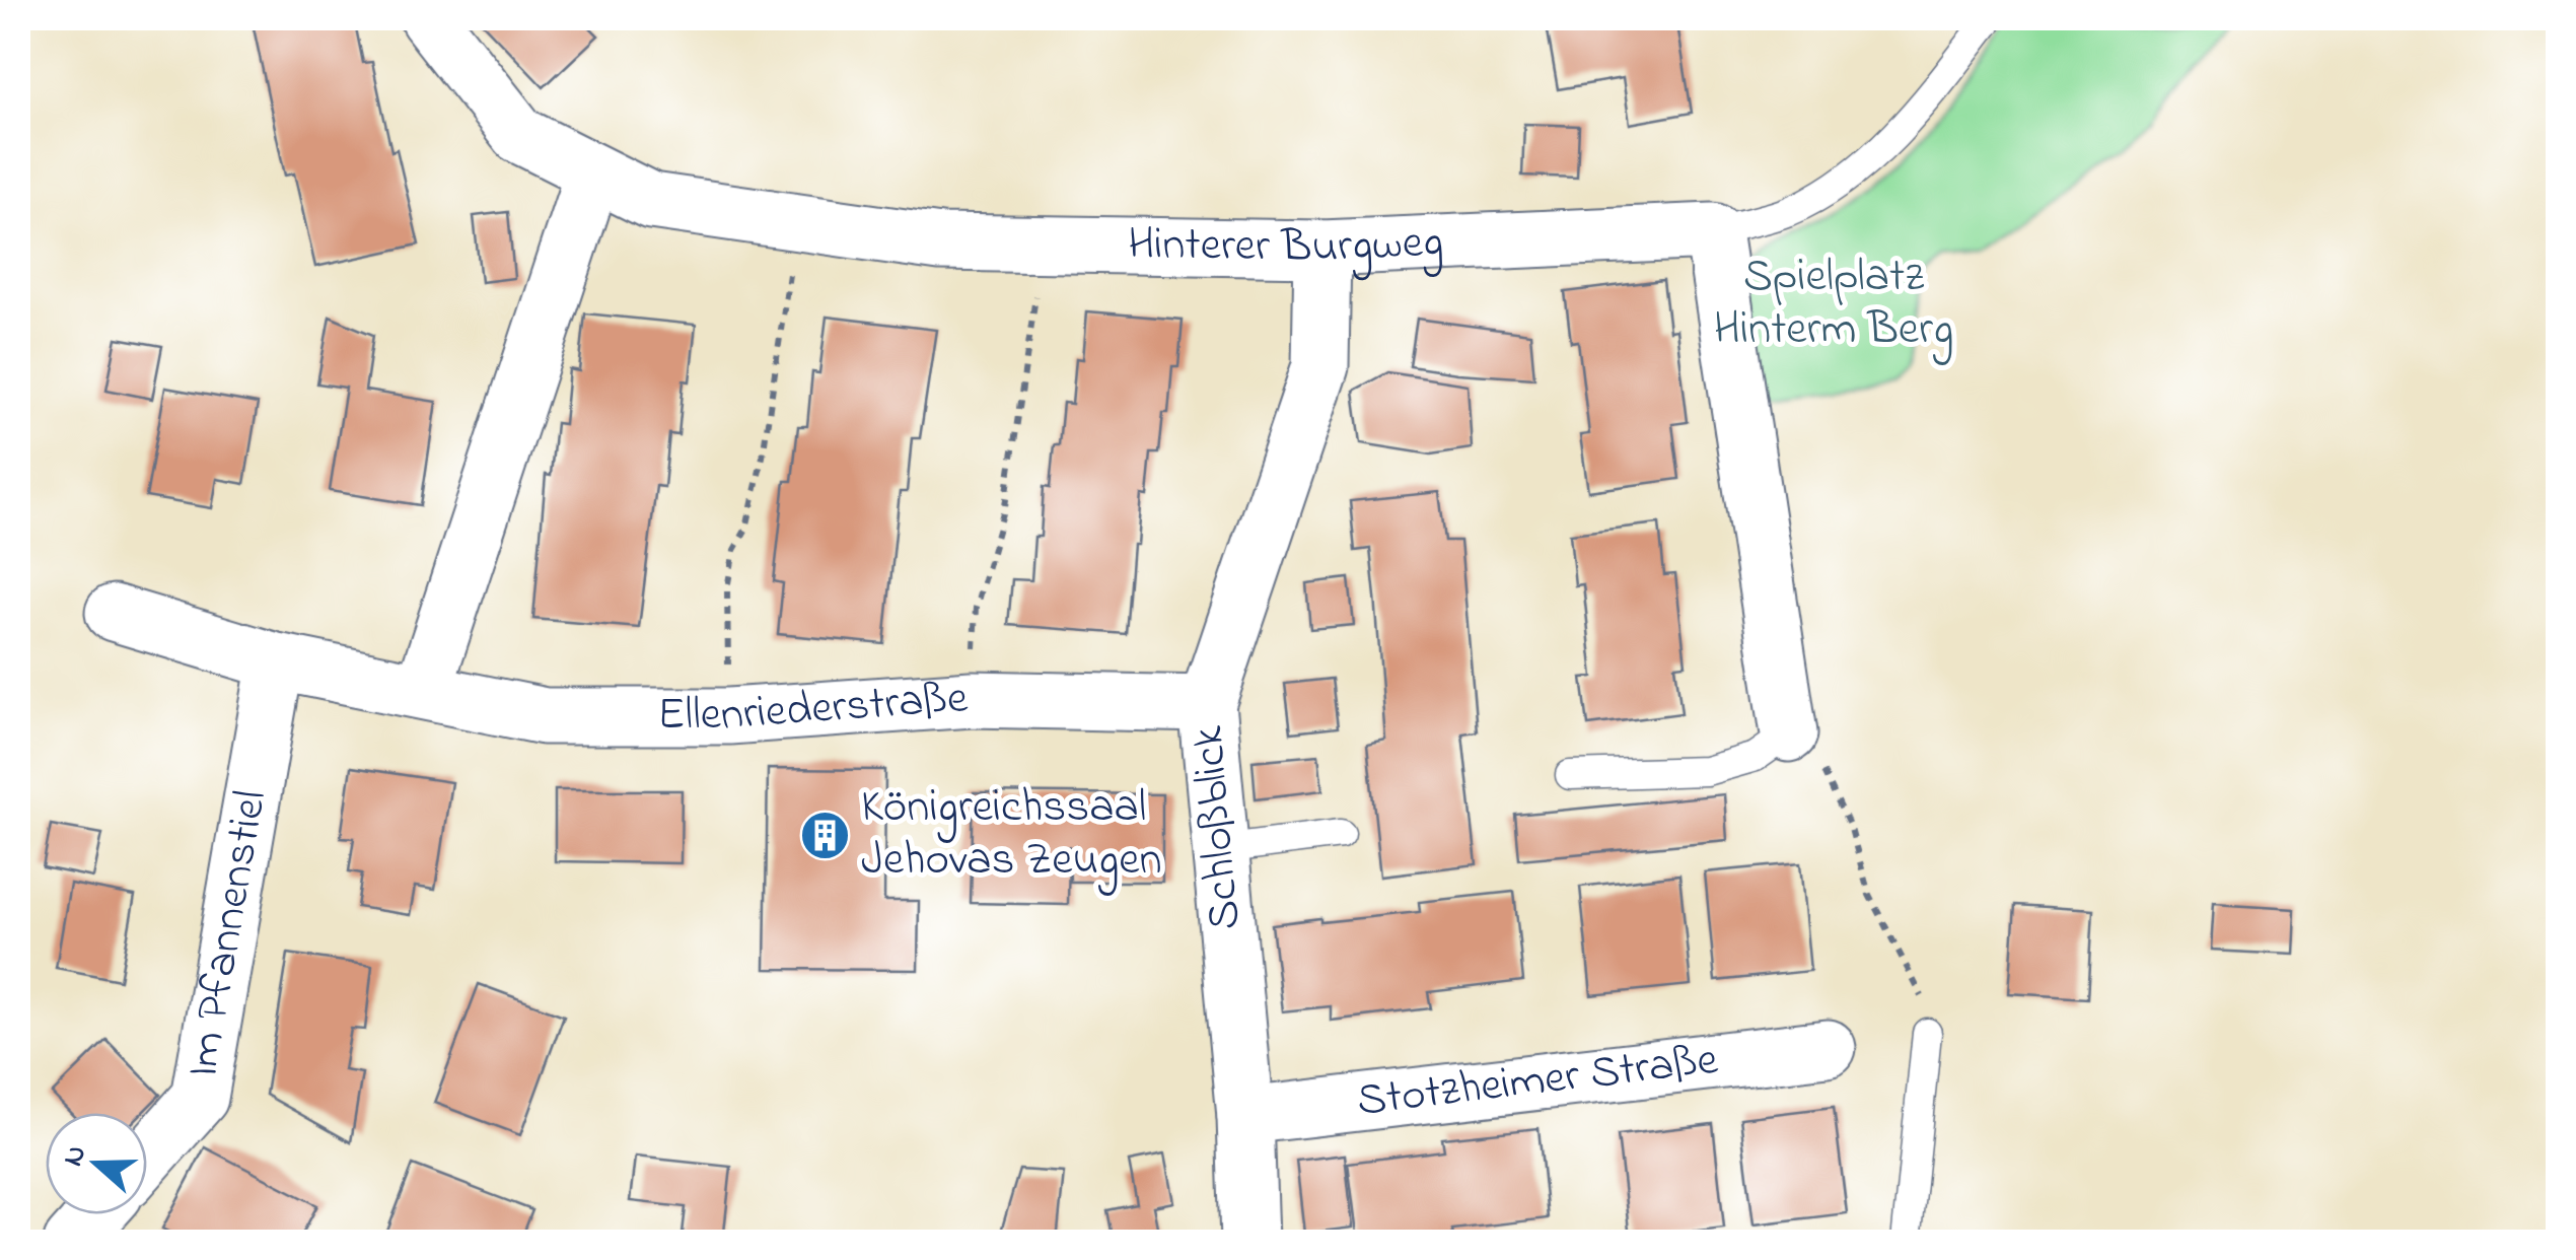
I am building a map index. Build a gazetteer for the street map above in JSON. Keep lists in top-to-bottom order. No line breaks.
{"streets":{"street":["Hinterer Burgweg","Ellenriederstraße","Schloßblick","Im Pfannenstiel","Stotzheimer Straße"]},"crossings":[["Hinterer Burgweg","Schloßblick"],["Ellenriederstraße","Schloßblick"],["Ellenriederstraße","Im Pfannenstiel"],["Schloßblick","Stotzheimer Straße"]],"parks":["Spielplatz Hinterm Berg"],"places":{"building":["Königreichssaal Jehovas Zeugen"]},"north":"left"}
